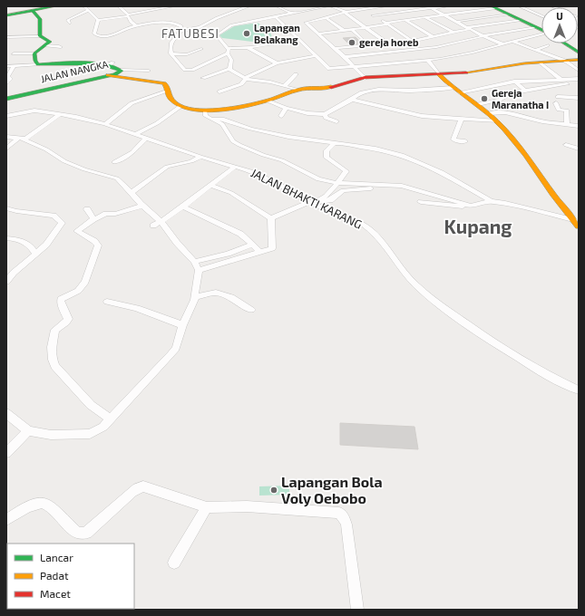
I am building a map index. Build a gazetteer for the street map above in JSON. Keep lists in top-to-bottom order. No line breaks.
{"streets":{"main road":["JALAN NANGKA"],"street":["JALAN BHAKTI KARANG"]},"districts":["FATUBESI","Kupang"],"places":["Lapangan Belakang","gereja horeb","Gereja Maranatha I","Lapangan Bola Voly Oebobo"],"legend":["Lancar","Padat","Macet"],"north":"top"}
